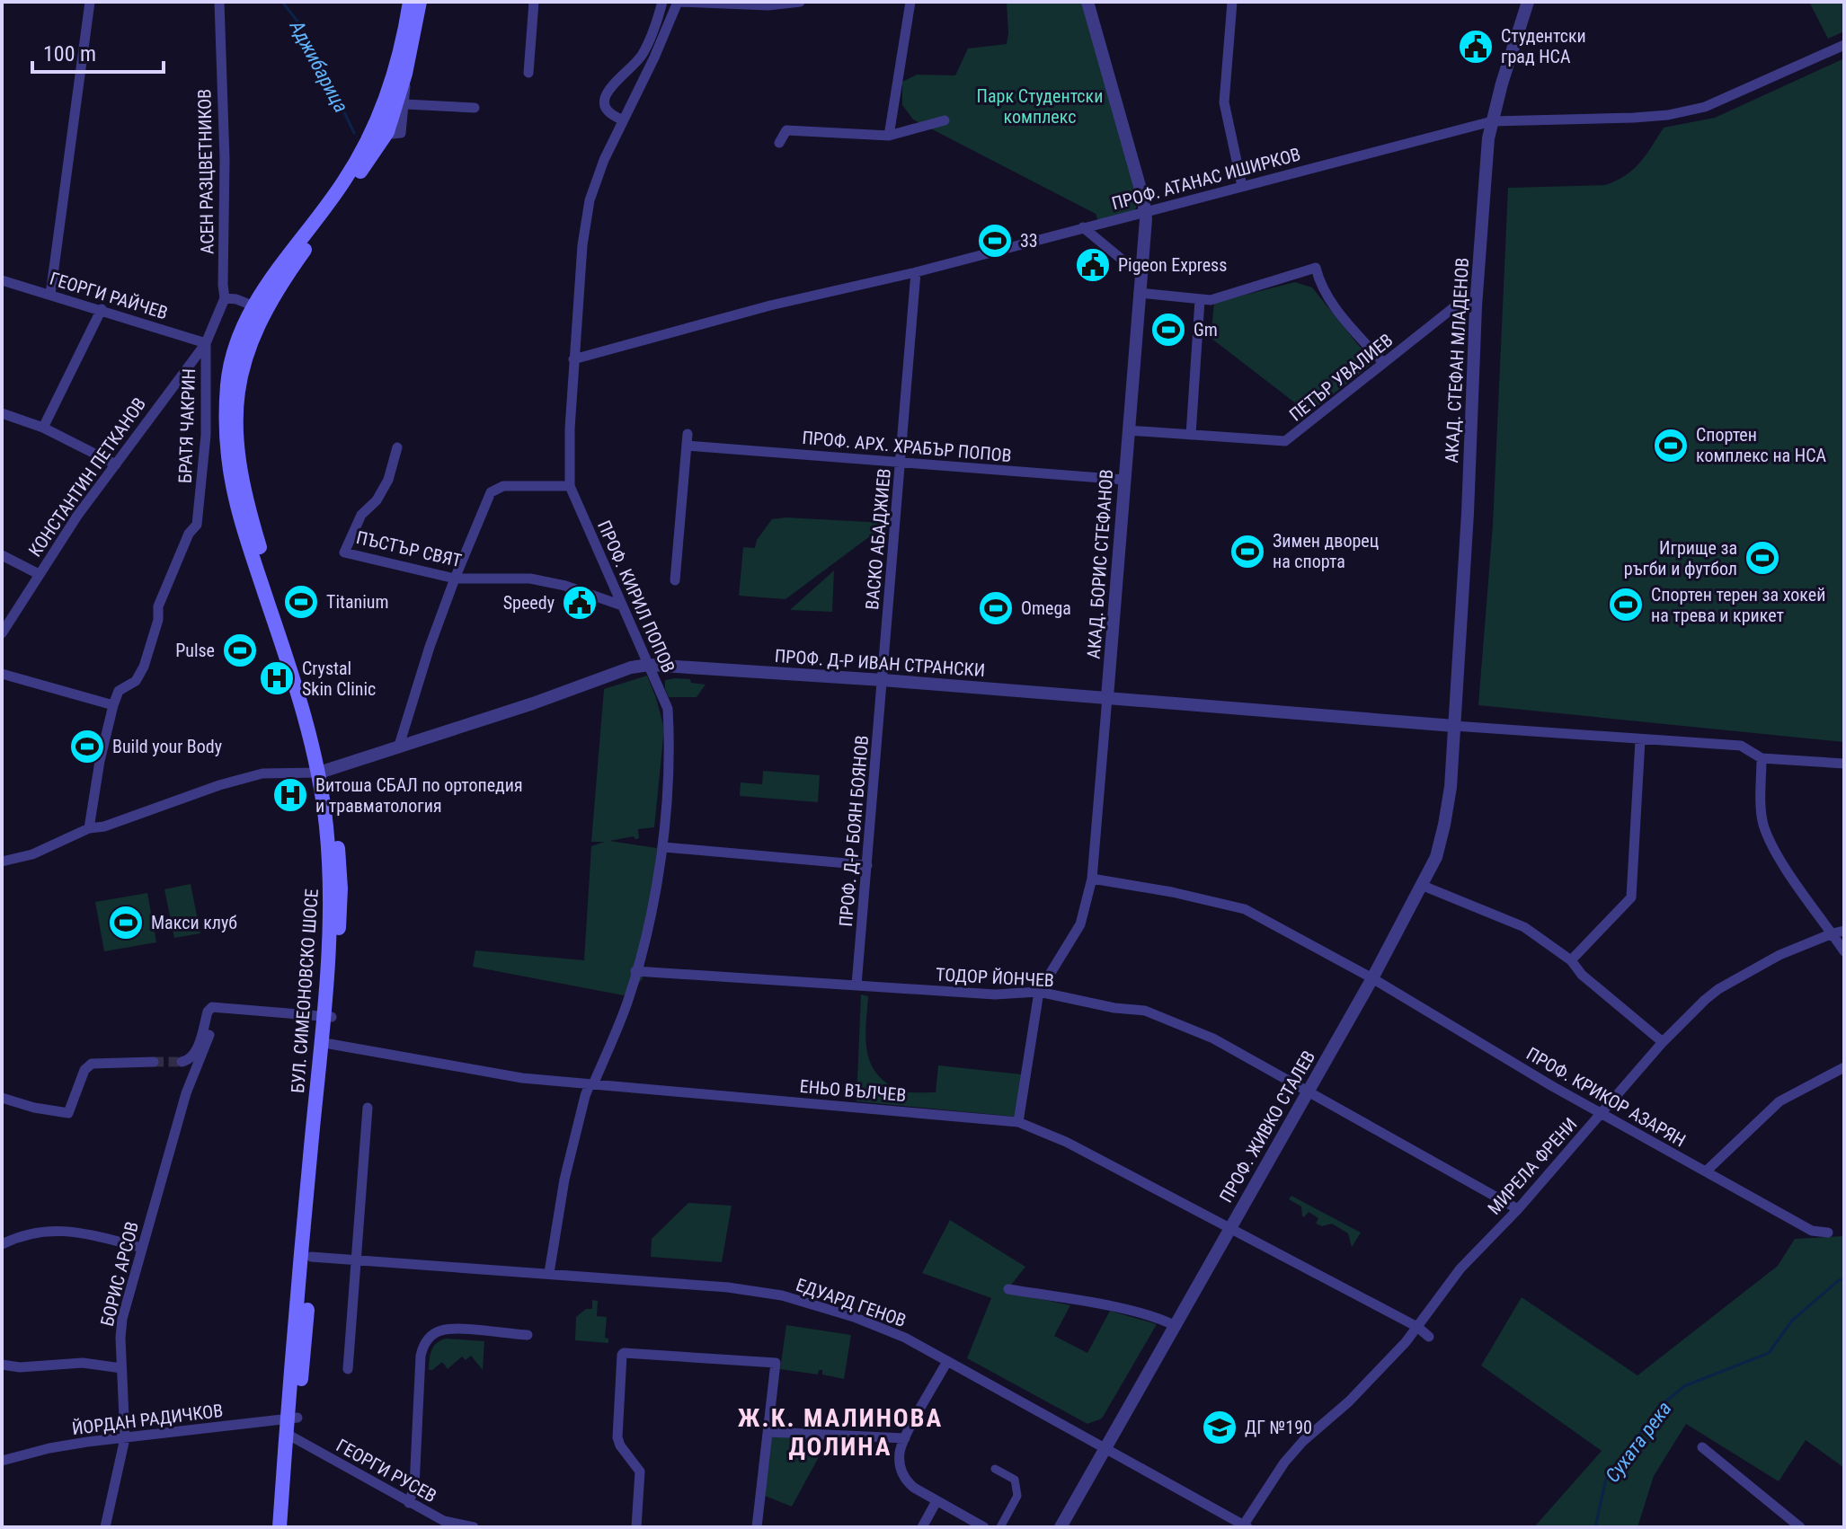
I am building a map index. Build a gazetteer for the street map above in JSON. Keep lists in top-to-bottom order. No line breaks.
{"streets":{"main road":["БУЛ. СИМЕОНОВСКО ШОСЕ"],"street":["АСЕН РАЗЦВЕТНИКОВ","ПРОФ. АТАНАС ИШИРКОВ","ГЕОРГИ РАЙЧЕВ","АКАД. СТЕФАН МЛАДЕНОВ","ПЕТЪР УВАЛИЕВ","БРАТЯ ЧАКРИН","ПРОФ. АРХ. ХРАБЪР ПОПОВ","КОНСТАНТИН ПЕТКАНОВ","ВАСКО АБАДЖИЕВ","ПЪСТЪР СВЯТ","АКАД. БОРИС СТЕФАНОВ","ПРОФ. КИРИЛ ПОПОВ","ПРОФ. Д-Р ИВАН СТРАНСКИ","ПРОФ. Д-Р БОЯН БОЯНОВ","ТОДОР ЙОНЧЕВ","ЕНЬО ВЪЛЧЕВ","ПРОФ. КРИКОР АЗАРЯН","ПРОФ. ЖИВКО СТАЛЕВ","МИРЕЛА ФРЕНИ","БОРИС АРСОВ","ЕДУАРД ГЕНОВ","ЙОРДАН РАДИЧКОВ","ГЕОРГИ РУСЕВ"]},"crossings":[["АСЕН РАЗЦВЕТНИКОВ","ГЕОРГИ РАЙЧЕВ"],["АСЕН РАЗЦВЕТНИКОВ","БРАТЯ ЧАКРИН"],["АСЕН РАЗЦВЕТНИКОВ","КОНСТАНТИН ПЕТКАНОВ"],["ПРОФ. АТАНАС ИШИРКОВ","АКАД. СТЕФАН МЛАДЕНОВ"],["ПРОФ. АТАНАС ИШИРКОВ","ВАСКО АБАДЖИЕВ"],["ПРОФ. АТАНАС ИШИРКОВ","АКАД. БОРИС СТЕФАНОВ"],["ПРОФ. АТАНАС ИШИРКОВ","ПРОФ. КИРИЛ ПОПОВ"],["ГЕОРГИ РАЙЧЕВ","БРАТЯ ЧАКРИН"],["ГЕОРГИ РАЙЧЕВ","КОНСТАНТИН ПЕТКАНОВ"],["АКАД. СТЕФАН МЛАДЕНОВ","ПЕТЪР УВАЛИЕВ"],["АКАД. СТЕФАН МЛАДЕНОВ","ПРОФ. Д-Р ИВАН СТРАНСКИ"],["АКАД. СТЕФАН МЛАДЕНОВ","ПРОФ. ЖИВКО СТАЛЕВ"],["ПЕТЪР УВАЛИЕВ","АКАД. БОРИС СТЕФАНОВ"],["БРАТЯ ЧАКРИН","КОНСТАНТИН ПЕТКАНОВ"],["ПРОФ. АРХ. ХРАБЪР ПОПОВ","ВАСКО АБАДЖИЕВ"],["ПРОФ. АРХ. ХРАБЪР ПОПОВ","АКАД. БОРИС СТЕФАНОВ"],["ВАСКО АБАДЖИЕВ","ПРОФ. Д-Р ИВАН СТРАНСКИ"],["ВАСКО АБАДЖИЕВ","ПРОФ. Д-Р БОЯН БОЯНОВ"],["ПЪСТЪР СВЯТ","ПРОФ. КИРИЛ ПОПОВ"],["АКАД. БОРИС СТЕФАНОВ","ПРОФ. Д-Р ИВАН СТРАНСКИ"],["АКАД. БОРИС СТЕФАНОВ","ТОДОР ЙОНЧЕВ"],["АКАД. БОРИС СТЕФАНОВ","ЕНЬО ВЪЛЧЕВ"],["АКАД. БОРИС СТЕФАНОВ","ПРОФ. КРИКОР АЗАРЯН"],["ПРОФ. КИРИЛ ПОПОВ","ПРОФ. Д-Р ИВАН СТРАНСКИ"],["ПРОФ. КИРИЛ ПОПОВ","ТОДОР ЙОНЧЕВ"],["ПРОФ. КИРИЛ ПОПОВ","ЕНЬО ВЪЛЧЕВ"],["ПРОФ. КИРИЛ ПОПОВ","ЕДУАРД ГЕНОВ"],["ПРОФ. Д-Р ИВАН СТРАНСКИ","ПРОФ. Д-Р БОЯН БОЯНОВ"],["ПРОФ. Д-Р ИВАН СТРАНСКИ","БУЛ. СИМЕОНОВСКО ШОСЕ"],["ПРОФ. Д-Р ИВАН СТРАНСКИ","ПРОФ. ЖИВКО СТАЛЕВ"],["ПРОФ. Д-Р БОЯН БОЯНОВ","ТОДОР ЙОНЧЕВ"],["ТОДОР ЙОНЧЕВ","ПРОФ. ЖИВКО СТАЛЕВ"],["ТОДОР ЙОНЧЕВ","МИРЕЛА ФРЕНИ"],["БУЛ. СИМЕОНОВСКО ШОСЕ","ЕНЬО ВЪЛЧЕВ"],["БУЛ. СИМЕОНОВСКО ШОСЕ","ЕДУАРД ГЕНОВ"],["БУЛ. СИМЕОНОВСКО ШОСЕ","ЙОРДАН РАДИЧКОВ"],["БУЛ. СИМЕОНОВСКО ШОСЕ","ГЕОРГИ РУСЕВ"],["ЕНЬО ВЪЛЧЕВ","ПРОФ. ЖИВКО СТАЛЕВ"],["ЕНЬО ВЪЛЧЕВ","МИРЕЛА ФРЕНИ"],["ПРОФ. КРИКОР АЗАРЯН","ПРОФ. ЖИВКО СТАЛЕВ"],["ПРОФ. КРИКОР АЗАРЯН","МИРЕЛА ФРЕНИ"],["ПРОФ. ЖИВКО СТАЛЕВ","ЕДУАРД ГЕНОВ"],["МИРЕЛА ФРЕНИ","ЕДУАРД ГЕНОВ"],["БОРИС АРСОВ","ЙОРДАН РАДИЧКОВ"]],"districts":["Ж.К. МАЛИНОВА ДОЛИНА"],"water":["Аджибарица","Сухата река"],"parks":["Парк Студентски комплекс"],"places":{"public building":["Студентски град НСА","Pigeon Express","Speedy"],"sports":["33","Gm","Спортен комплекс на НСА","Зимен дворец на спорта","Игрище за ръгби и футбол","Titanium","Спортен терен за хокей на трева и крикет","Omega","Pulse","Build your Body","Макси клуб"],"hospital":["Crystal Skin Clinic","Витоша СБАЛ по ортопедия и травматология"],"school or university":["ДГ №190"]},"scale_bar":"100 m"}
